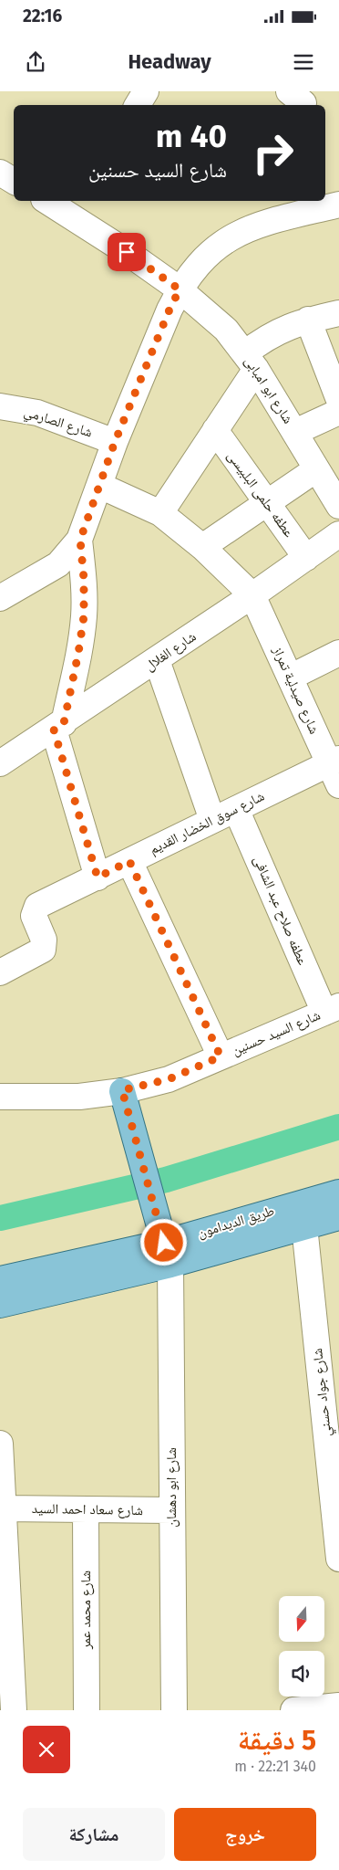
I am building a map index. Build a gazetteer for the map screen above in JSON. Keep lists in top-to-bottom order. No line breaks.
{"streets":{"main road":["طريق الديدامون"],"street":["شارع ابو امبابى","شارع الصارمي","عطفه حلمى البلبيسى","شارع الغلال","شارع صيدلية تمراز","شارع سوق الخضار القديم","عطفه صلاح عبد الشافى","شارع السيد حسنين","شارع جواد حسني","شارع ابو دهشان","شارع سعاد احمد السيد","شارع محمد عمر"]},"crossings":[["عطفه حلمى البلبيسى","شارع الغلال"],["شارع الغلال","شارع صيدلية تمراز"],["شارع صيدلية تمراز","شارع سوق الخضار القديم"],["شارع سوق الخضار القديم","عطفه صلاح عبد الشافى"],["عطفه صلاح عبد الشافى","شارع السيد حسنين"],["طريق الديدامون","شارع جواد حسني"],["طريق الديدامون","شارع ابو دهشان"],["شارع ابو دهشان","شارع سعاد احمد السيد"],["شارع سعاد احمد السيد","شارع محمد عمر"]],"north":"bottom","page":{"status":"22:16","header":"Headway","turn":["40 m","شارع السيد حسنين"],"heading":["5 دقيقة","340 m · 22:21"],"buttons":["خروج","مشاركة"]}}
